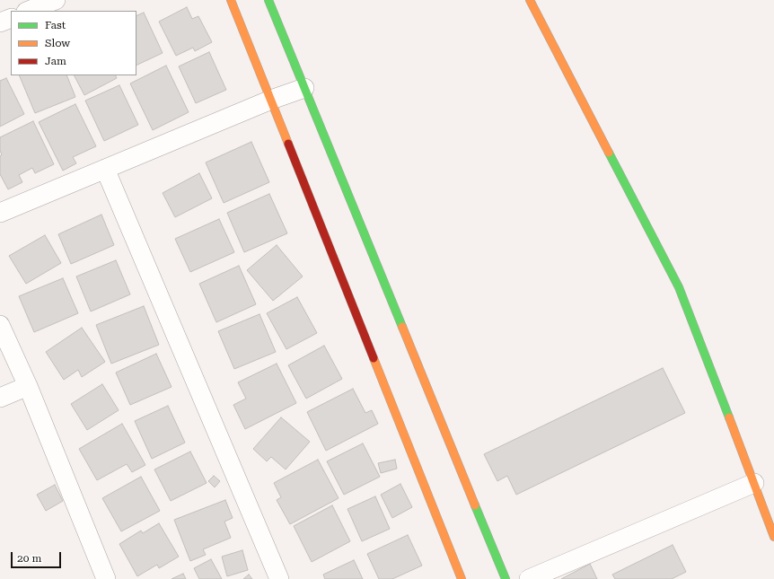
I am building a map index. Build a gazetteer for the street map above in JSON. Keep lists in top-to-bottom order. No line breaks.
{"legend":["Fast","Slow","Jam"],"scale_bar":"20 m"}
